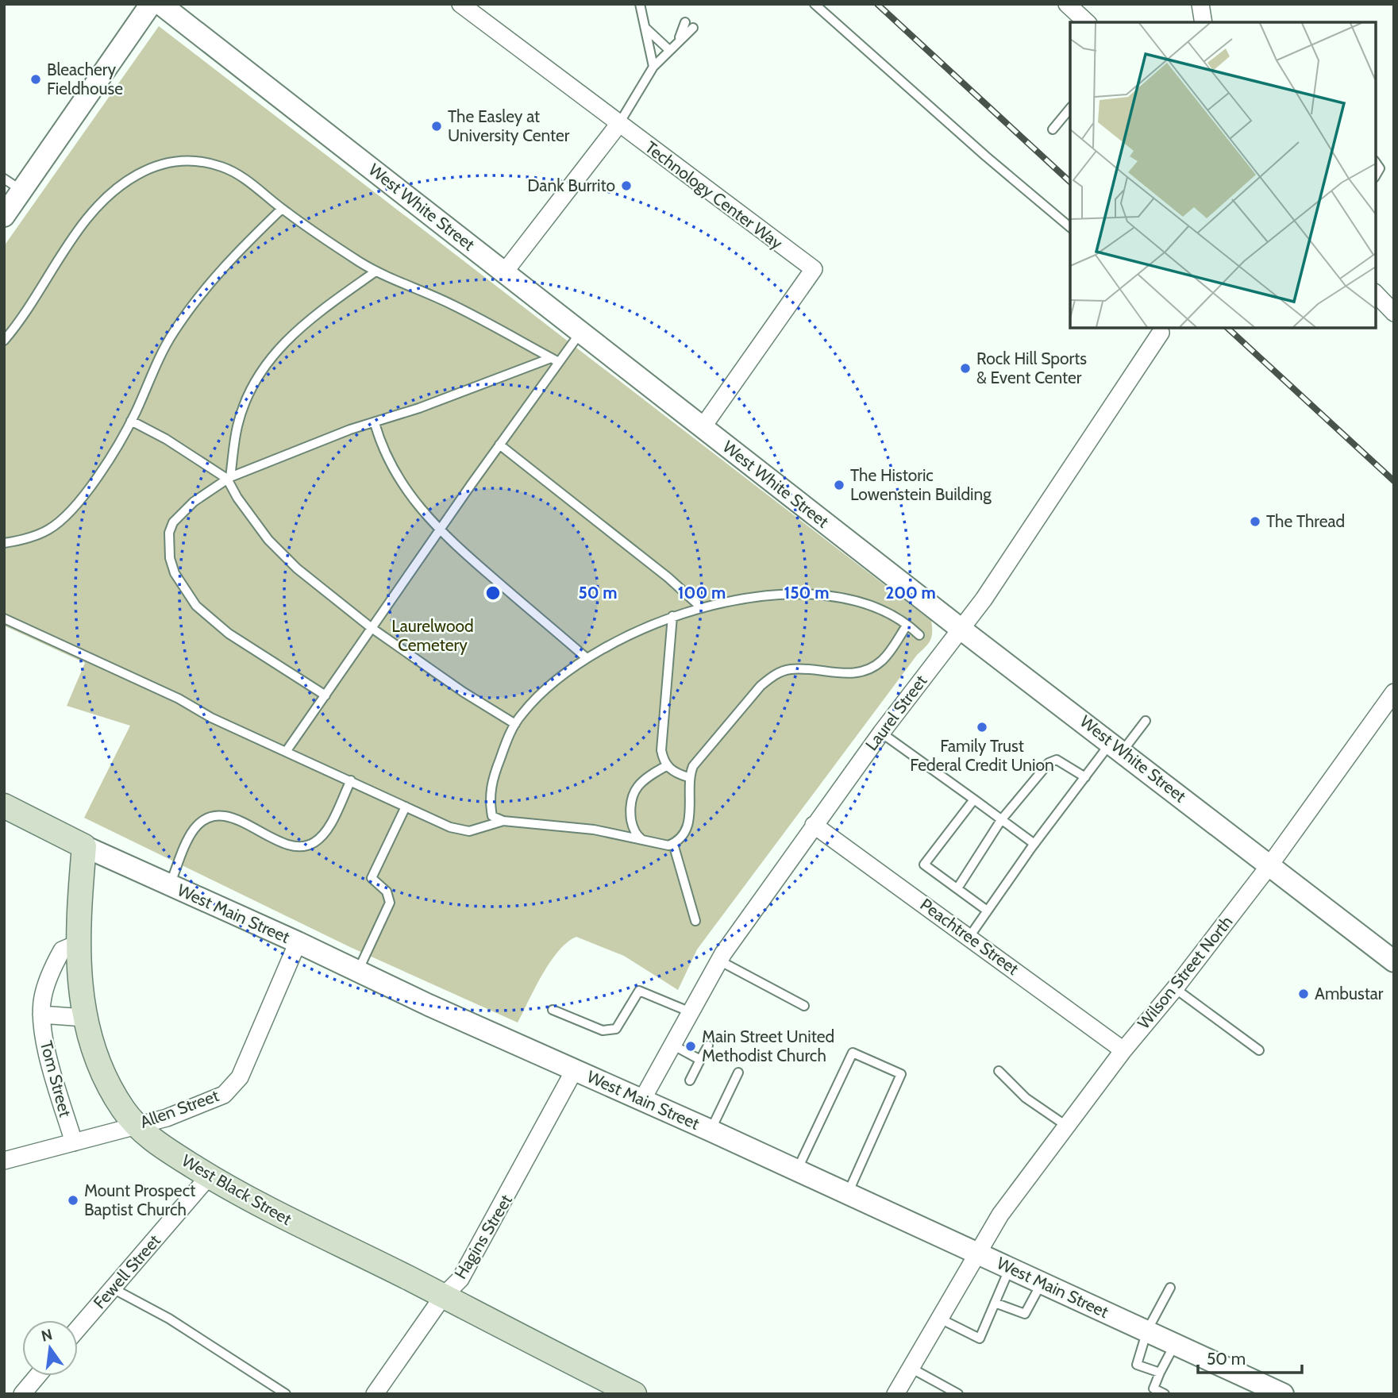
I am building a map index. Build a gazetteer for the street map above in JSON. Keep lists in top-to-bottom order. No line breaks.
{"streets":{"main road":["West Main Street","West Black Street"],"street":["Technology Center Way","West White Street","Laurel Street","Peachtree Street","Wilson Street North","Tom Street","Allen Street","Hagins Street","Fewell Street"]},"crossings":[["Technology Center Way","West White Street"],["West White Street","Laurel Street"],["West White Street","Wilson Street North"],["Laurel Street","West Main Street"],["Laurel Street","Peachtree Street"],["West Main Street","Wilson Street North"],["West Main Street","Allen Street"],["West Main Street","West Black Street"],["West Main Street","Hagins Street"],["Peachtree Street","Wilson Street North"],["Tom Street","Allen Street"],["Tom Street","West Black Street"],["Allen Street","West Black Street"],["West Black Street","Hagins Street"],["West Black Street","Fewell Street"]],"parks":["Laurelwood Cemetery"],"places":["Bleachery Fieldhouse","The Easley at University Center","Dank Burrito","Rock Hill Sports & Event Center","The Historic Lowenstein Building","The Thread","Family Trust Federal Credit Union","Ambustar","Main Street United Methodist Church","Mount Prospect Baptist Church"],"scale_bar":"50 m","north":"top","rings":["50 m","100 m","150 m","200 m"]}
